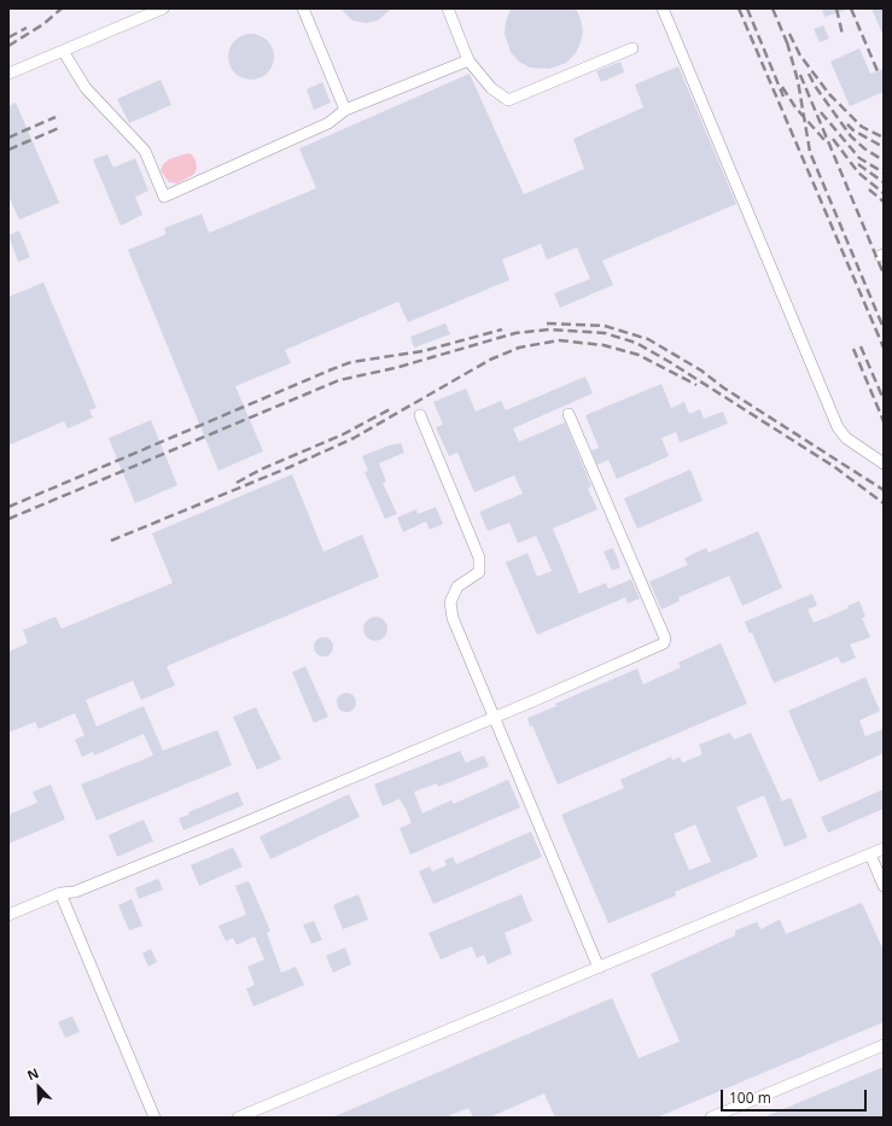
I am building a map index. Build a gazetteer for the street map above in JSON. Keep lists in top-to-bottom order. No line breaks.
{"scale_bar":"100 m","north":"top left"}
